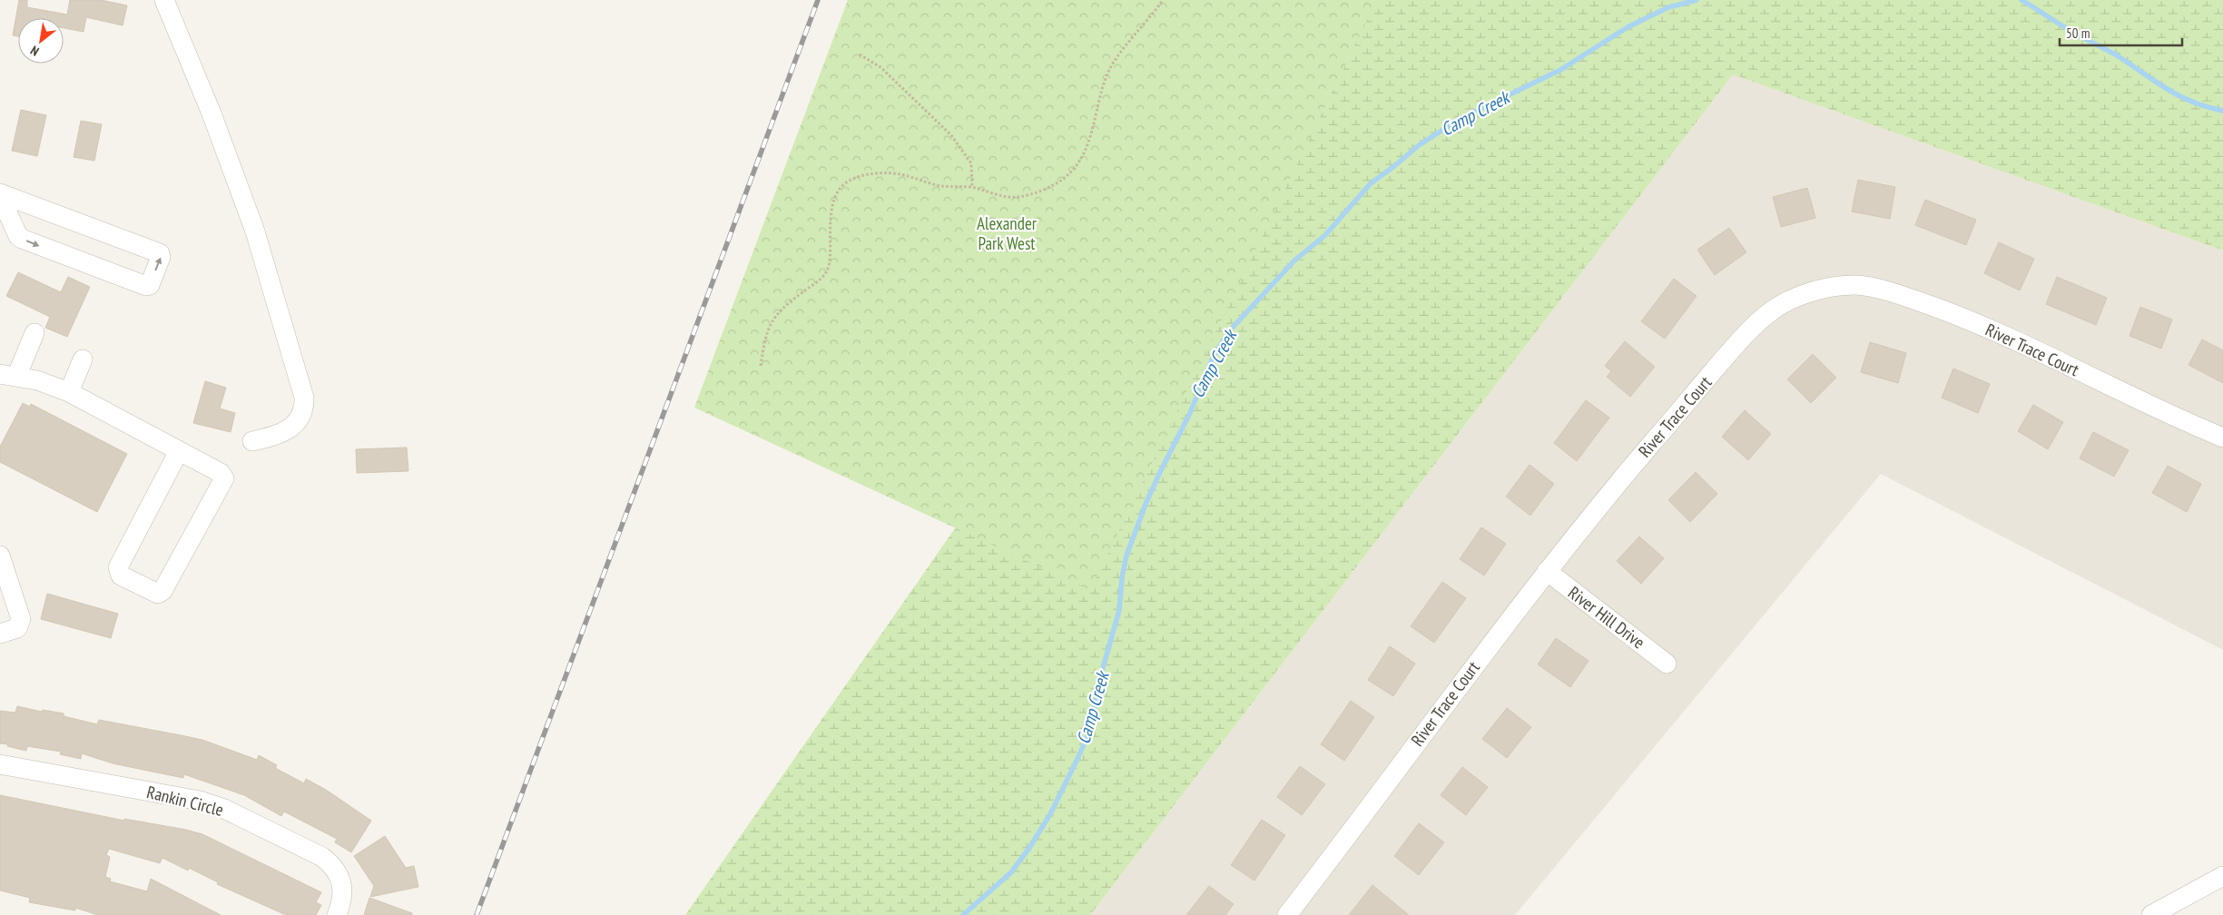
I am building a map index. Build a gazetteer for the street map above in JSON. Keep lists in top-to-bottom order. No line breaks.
{"streets":{"street":["River Trace Court","River Hill Drive","Rankin Circle"]},"crossings":[["River Trace Court","River Hill Drive"]],"water":["Camp Creek"],"parks":["Alexander Park West"],"scale_bar":"50 m","north":"bottom left"}
